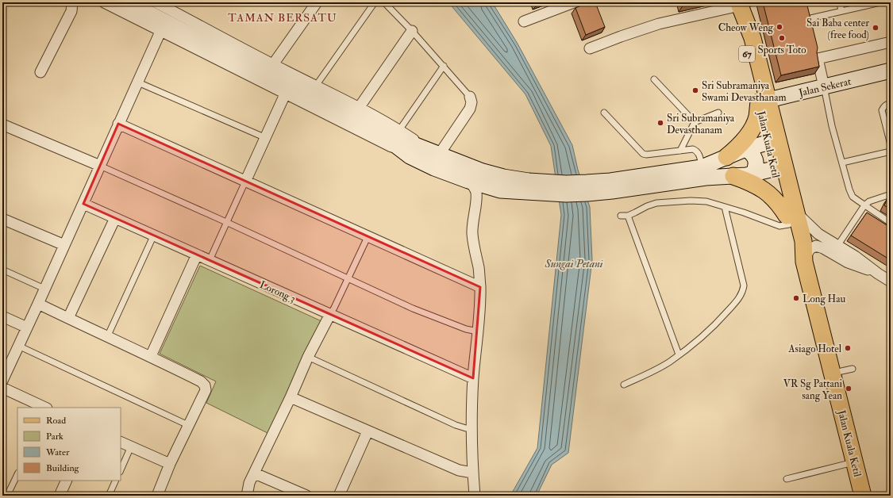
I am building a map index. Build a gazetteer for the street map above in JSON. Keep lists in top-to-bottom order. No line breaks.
{"streets":{"main road":["67","Jalan Kuala Ketil"],"street":["Jalan Sekerat","Lorong 3"]},"crossings":[["Jalan Sekerat","Jalan Kuala Ketil"]],"districts":["TAMAN BERSATU"],"water":["Sungai Petani"],"places":["Cheow Weng","Sai Baba center (free food)","Sports Toto","Sri Subramaniya Swami Devasthanam","Sri Subramaniya Devasthanam","Long Hau","Asiago Hotel","VR Sg Pattani sang Yean"],"legend":["Road","Park","Water","Building"]}
